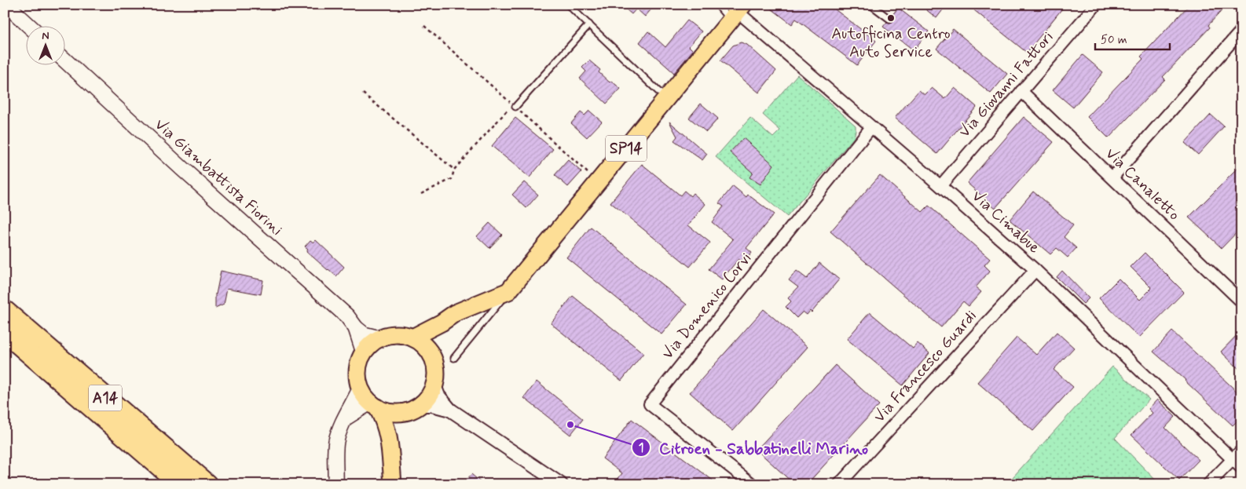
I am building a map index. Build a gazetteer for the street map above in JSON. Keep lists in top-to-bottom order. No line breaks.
{"streets":{"highway":["A14"],"main road":["SP14","Via Giambattista Fiorini"],"street":["Via Giovanni Fattori","Via Canaletto","Via Cimabue","Via Domenico Corvi","Via Francesco Guardi"]},"crossings":[["Via Giovanni Fattori","Via Canaletto"],["Via Giovanni Fattori","Via Cimabue"],["SP14","Via Giambattista Fiorini"],["SP14","Via Cimabue"],["Via Cimabue","Via Domenico Corvi"],["Via Cimabue","Via Francesco Guardi"]],"places":["Autofficina Centro Auto Service","Citroen - Sabbatinelli Marino"],"scale_bar":"50 m","north":"top"}
